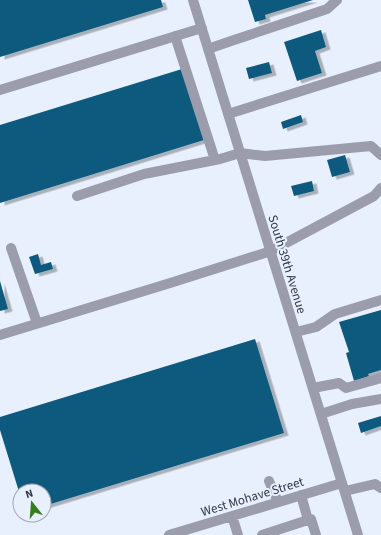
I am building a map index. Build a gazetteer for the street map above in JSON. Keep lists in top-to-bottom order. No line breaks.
{"streets":{"street":["South 39th Avenue","West Mohave Street"]},"crossings":[["South 39th Avenue","West Mohave Street"]],"north":"top"}
